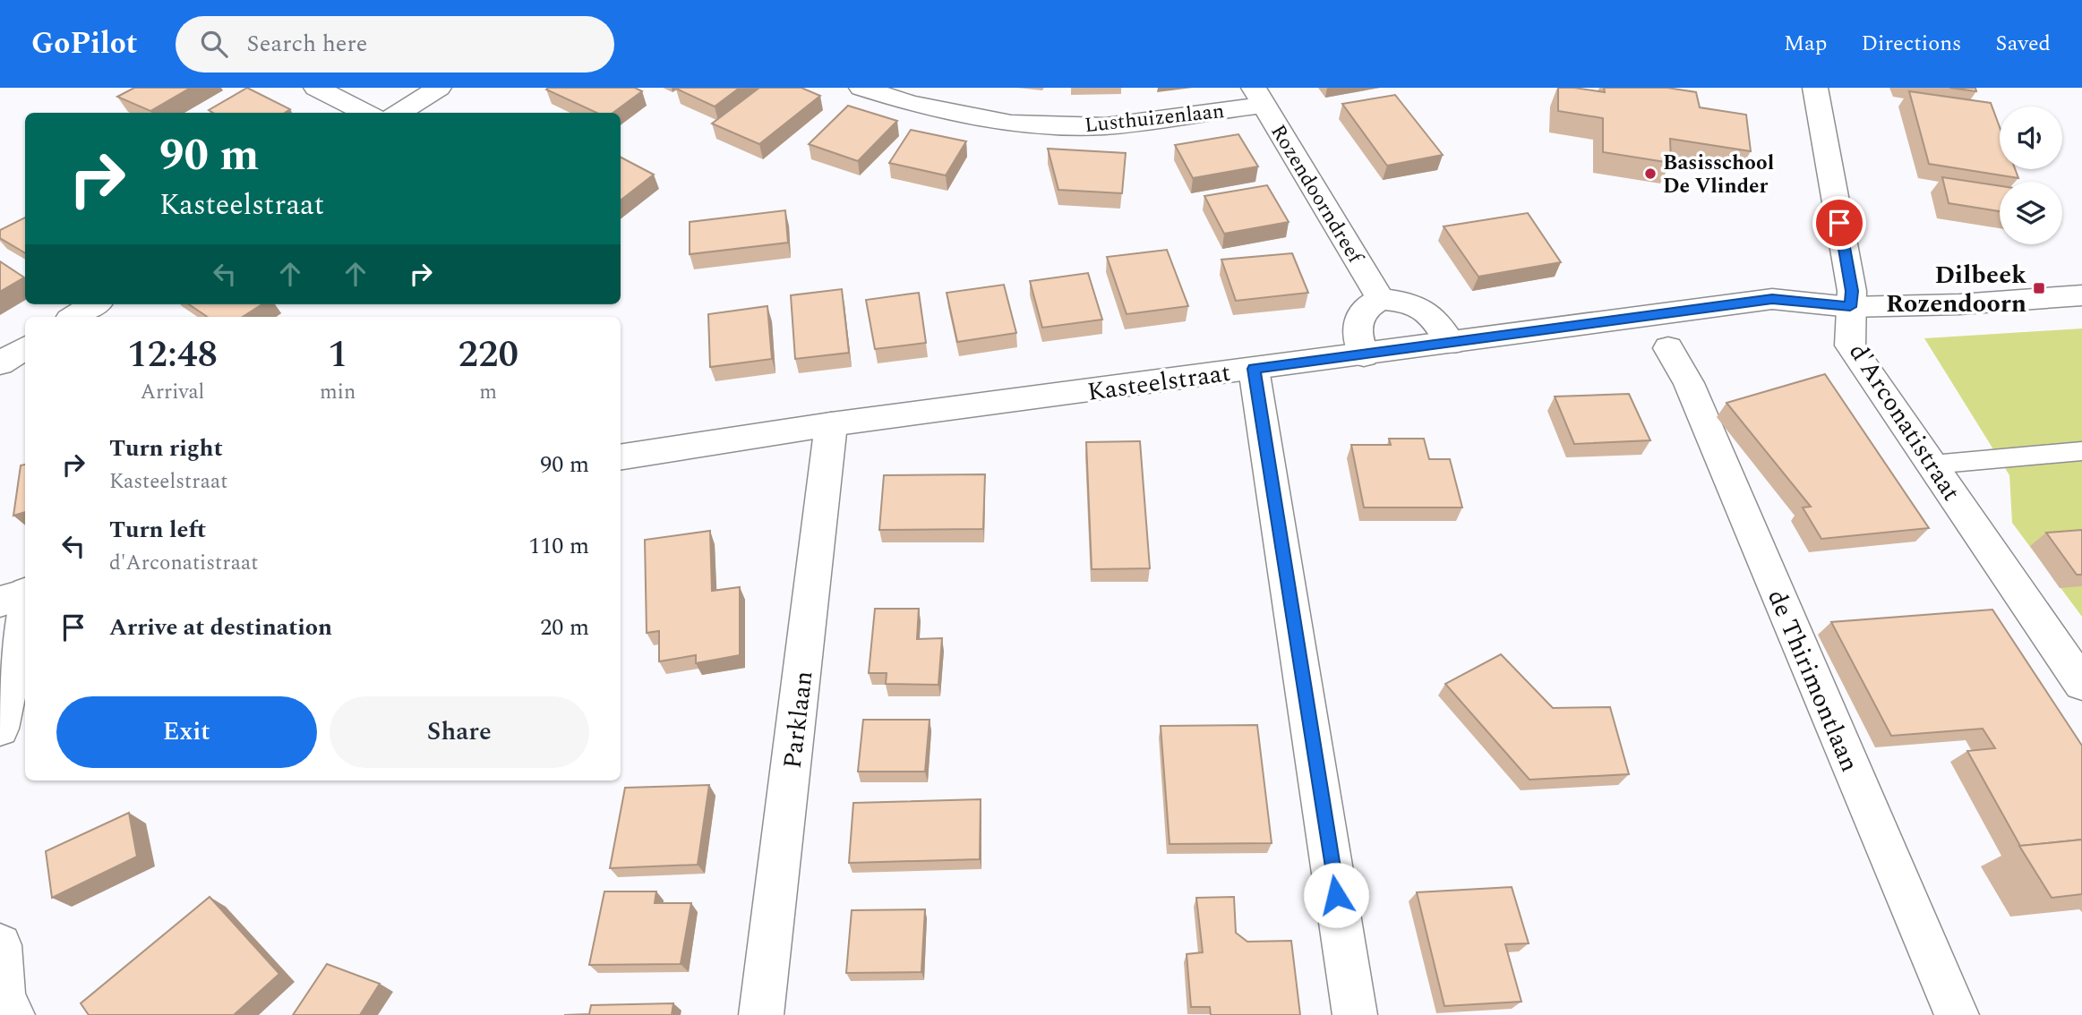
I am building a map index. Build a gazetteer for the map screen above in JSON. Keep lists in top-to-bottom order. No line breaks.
{"streets":{"street":["Lusthuizenlaan","Rozendoorndreef","Kasteelstraat","d'Arconatistraat","de Thirimontlaan","Parklaan"]},"crossings":[["Lusthuizenlaan","Rozendoorndreef"],["Kasteelstraat","d'Arconatistraat"],["Kasteelstraat","Parklaan"]],"places":{"other":["Basisschool De Vlinder"],"transit":["Dilbeek Rozendoorn"]},"page":{"header":"GoPilot","search":"Search here","nav":["Map","Directions","Saved"],"turn":["90 m","Kasteelstraat"],"eta":["12:48","Arrival","1","min","220","m"],"list":[{"name":"Turn right","note":"Kasteelstraat","value":"90 m"},{"name":"Turn left","note":"d'Arconatistraat","value":"110 m"},{"name":"Arrive at destination","value":"20 m"}],"buttons":["Exit","Share"]}}
